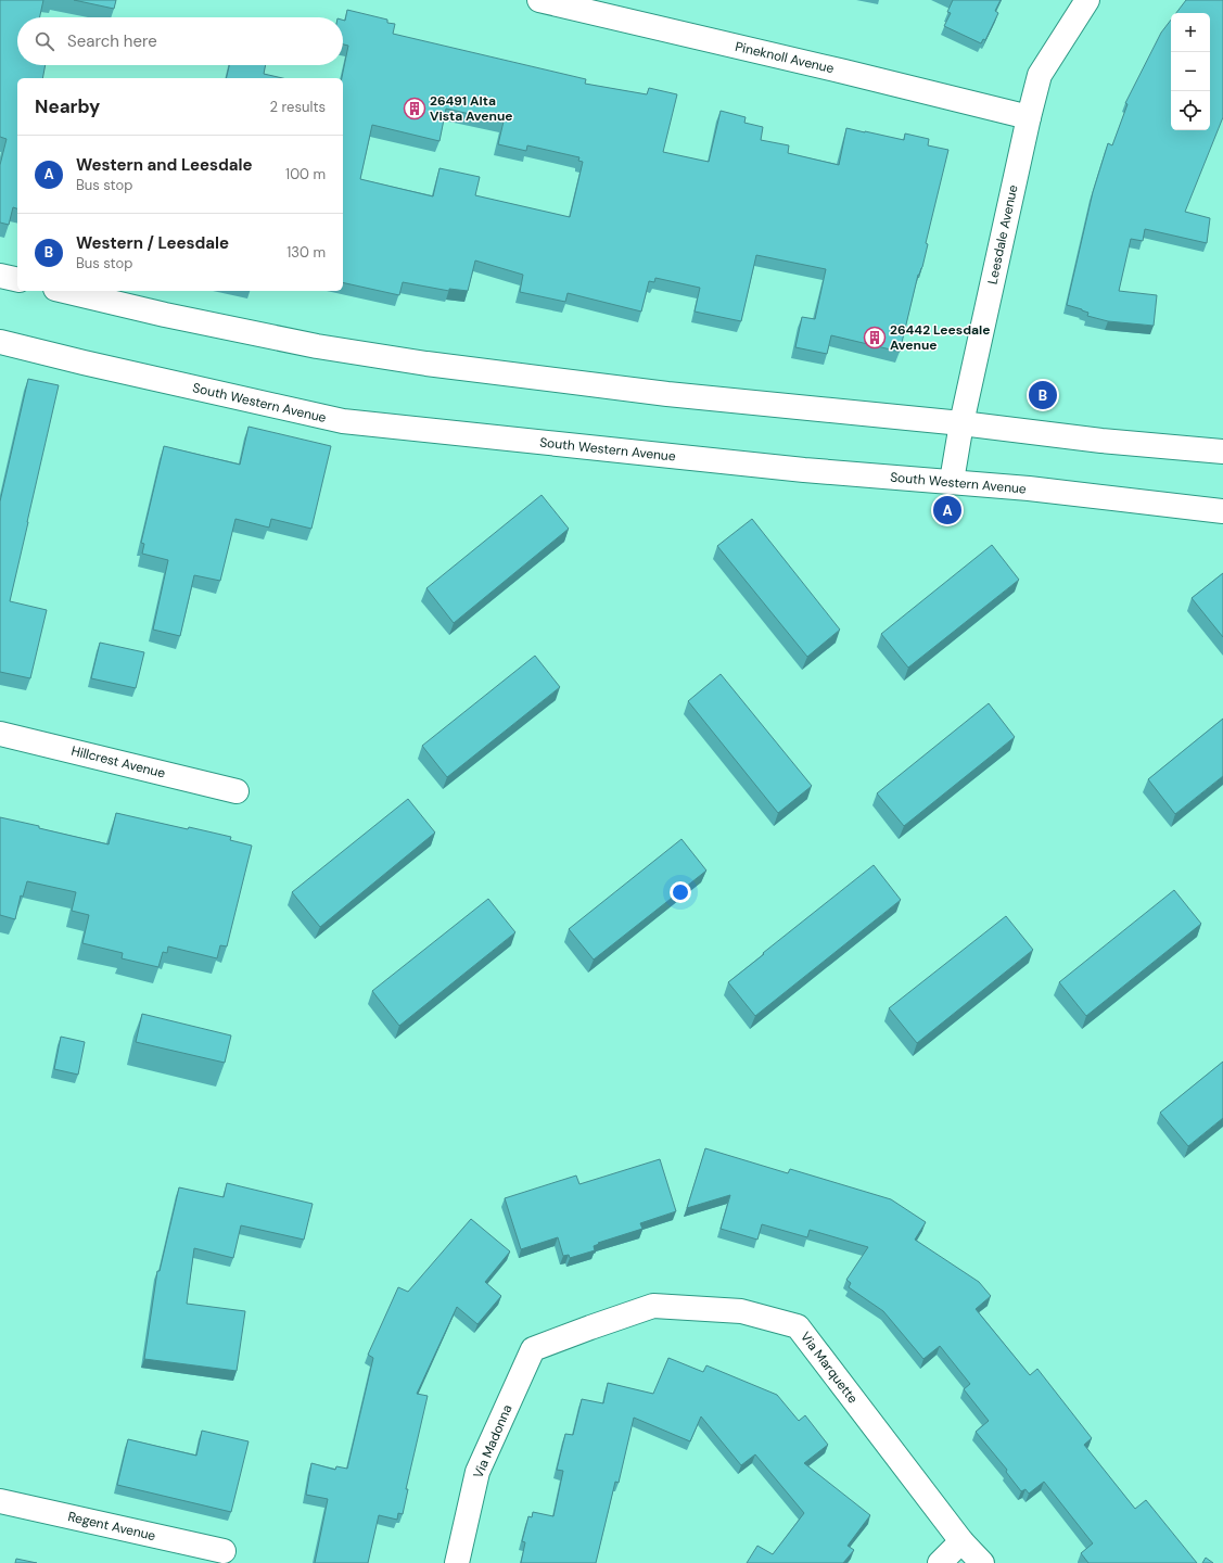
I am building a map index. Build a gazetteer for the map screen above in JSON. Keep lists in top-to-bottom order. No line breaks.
{"streets":{"main road":["Pineknoll Avenue","Leesdale Avenue","South Western Avenue","Hillcrest Avenue","Via Marquette","Via Madonna","Regent Avenue"]},"crossings":[["Pineknoll Avenue","Leesdale Avenue"],["Leesdale Avenue","South Western Avenue"],["Via Marquette","Via Madonna"]],"places":{"building":["26491 Alta Vista Avenue","26442 Leesdale Avenue"]},"page":{"map_buttons":["+","−"],"search":"Search here","heading":["Nearby","2 results"],"list":[{"mark":"A","name":"Western and Leesdale","note":"Bus stop","value":"100 m"},{"mark":"B","name":"Western / Leesdale","note":"Bus stop","value":"130 m"}],"pins":["B","A"]}}
